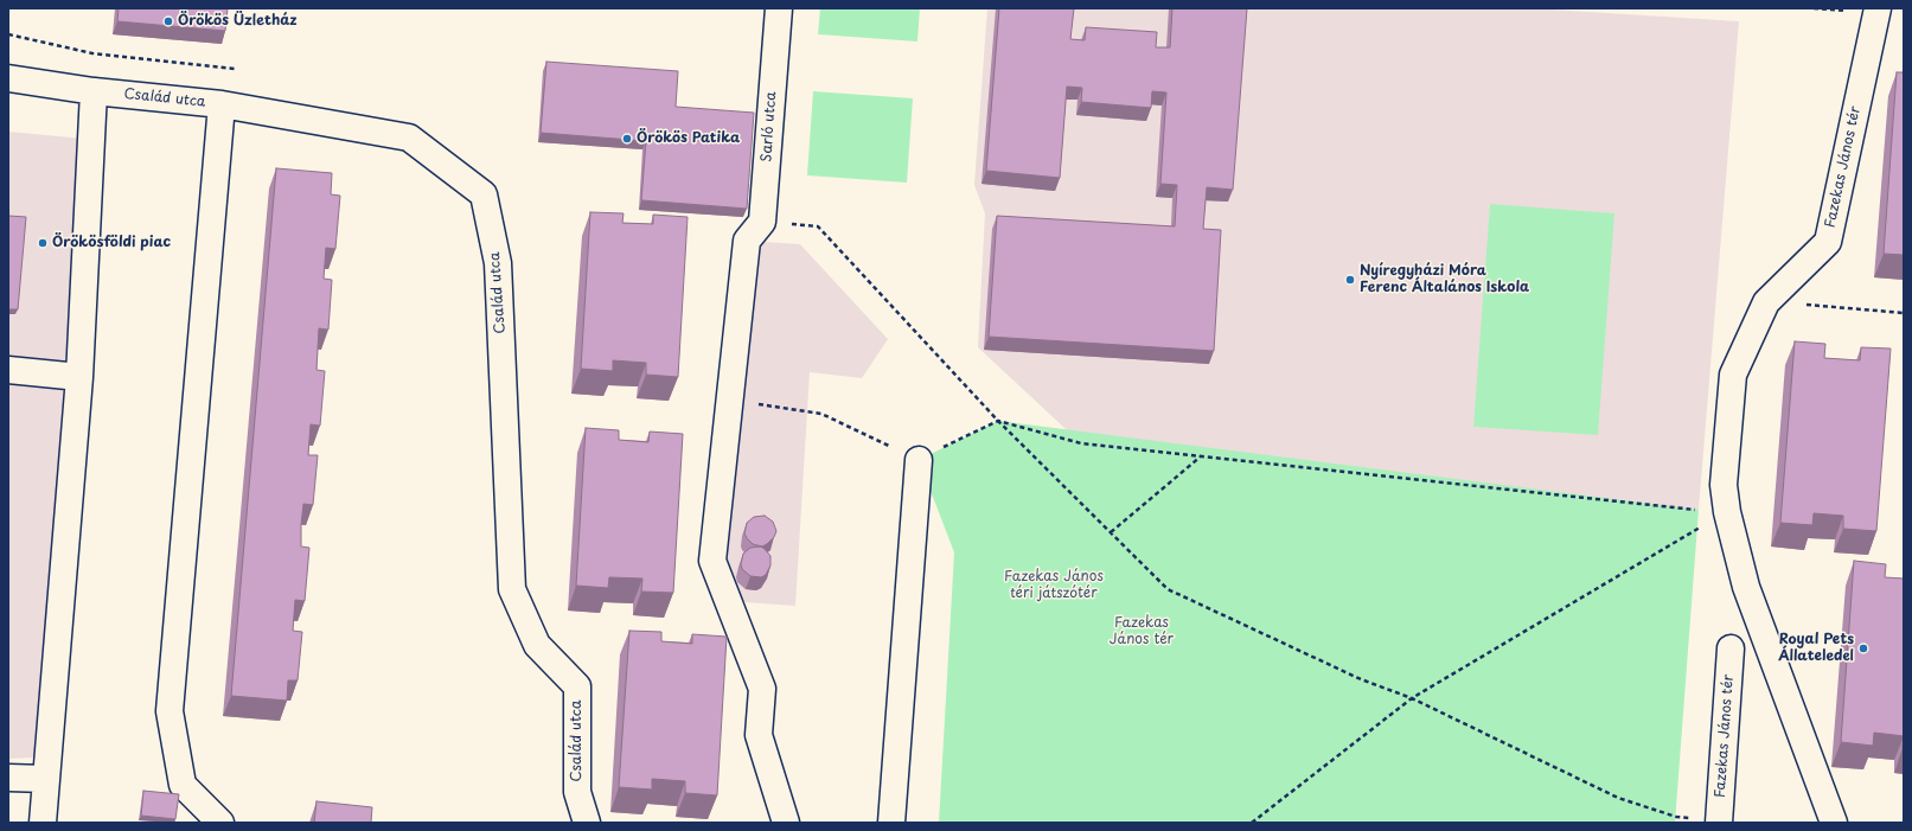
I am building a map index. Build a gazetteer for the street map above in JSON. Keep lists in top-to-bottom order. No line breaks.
{"streets":{"street":["Család utca","Sarló utca","Fazekas János tér"]},"parks":["Fazekas János téri játszótér","Fazekas János tér"],"places":["Örökös Üzletház","Örökös Patika","Örökösföldi piac","Nyíregyházi Móra Ferenc Általános Iskola","Royal Pets Állateledel"]}
